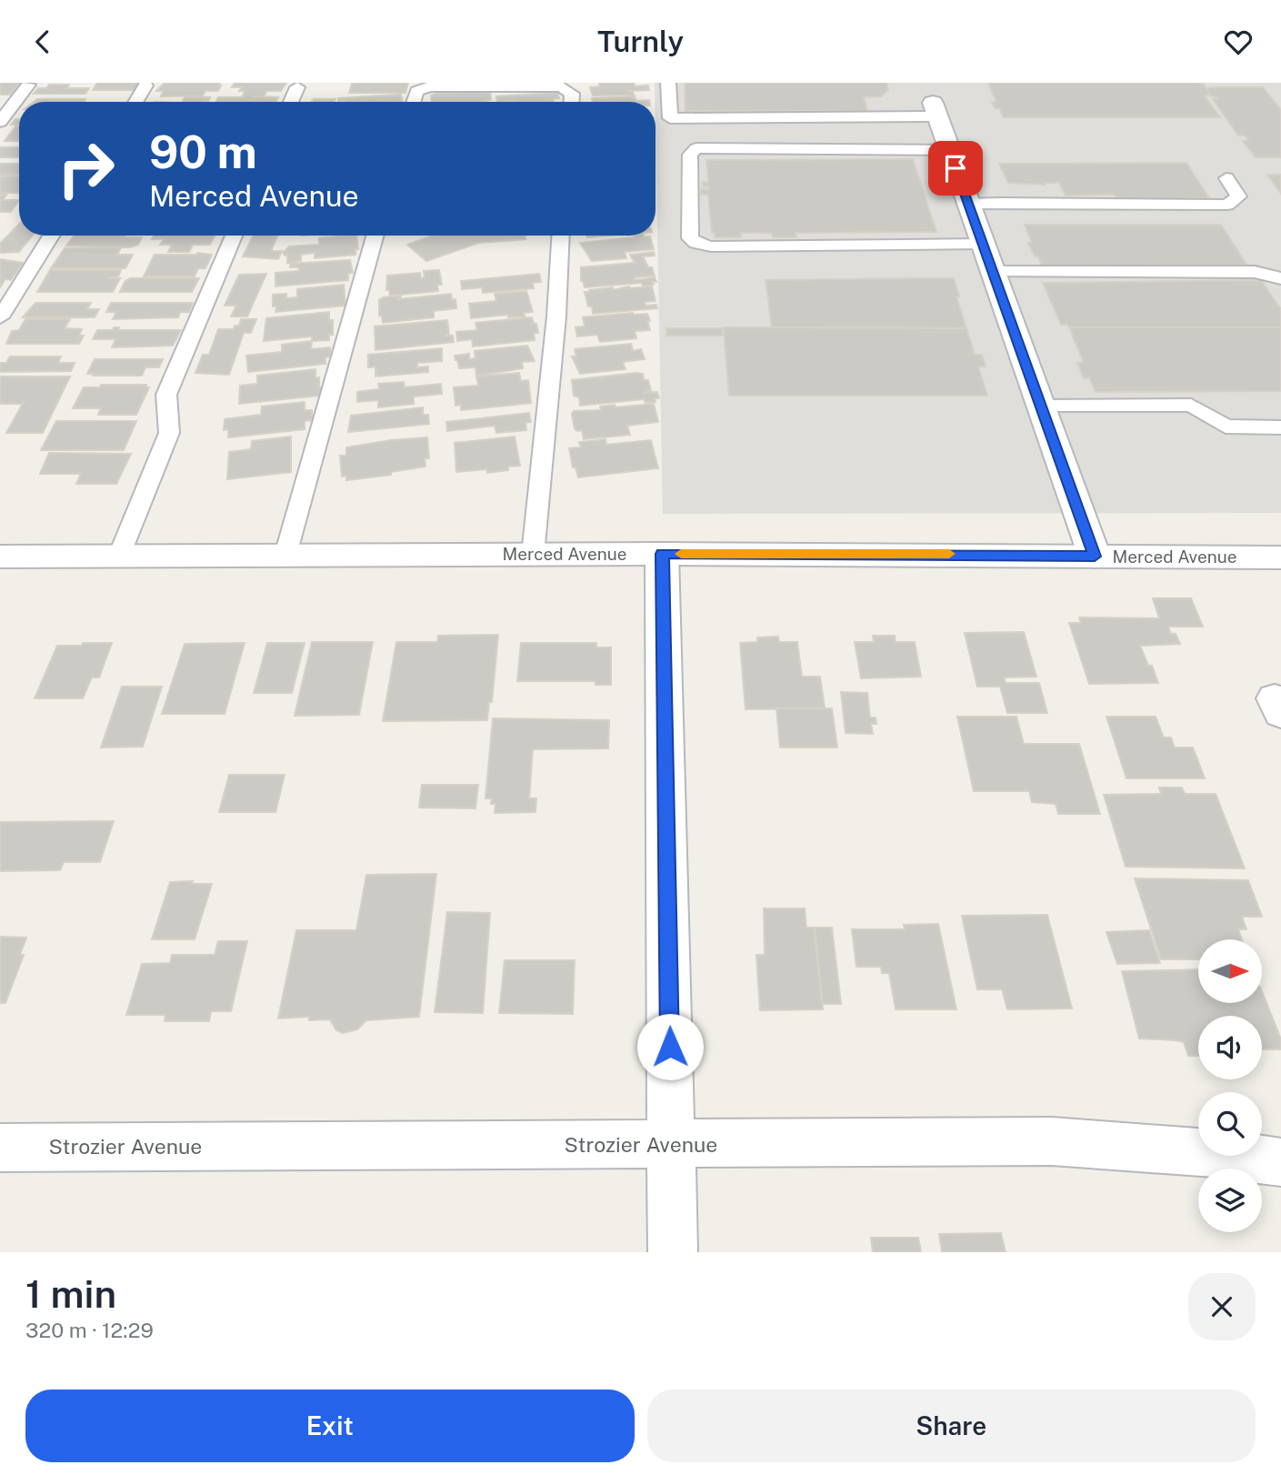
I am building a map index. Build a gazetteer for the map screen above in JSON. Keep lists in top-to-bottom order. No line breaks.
{"streets":{"street":["Merced Avenue","Strozier Avenue"]},"north":"right","page":{"header":"Turnly","turn":["90 m","Merced Avenue"],"heading":["1 min","320 m · 12:29"],"buttons":["Exit","Share"]}}
